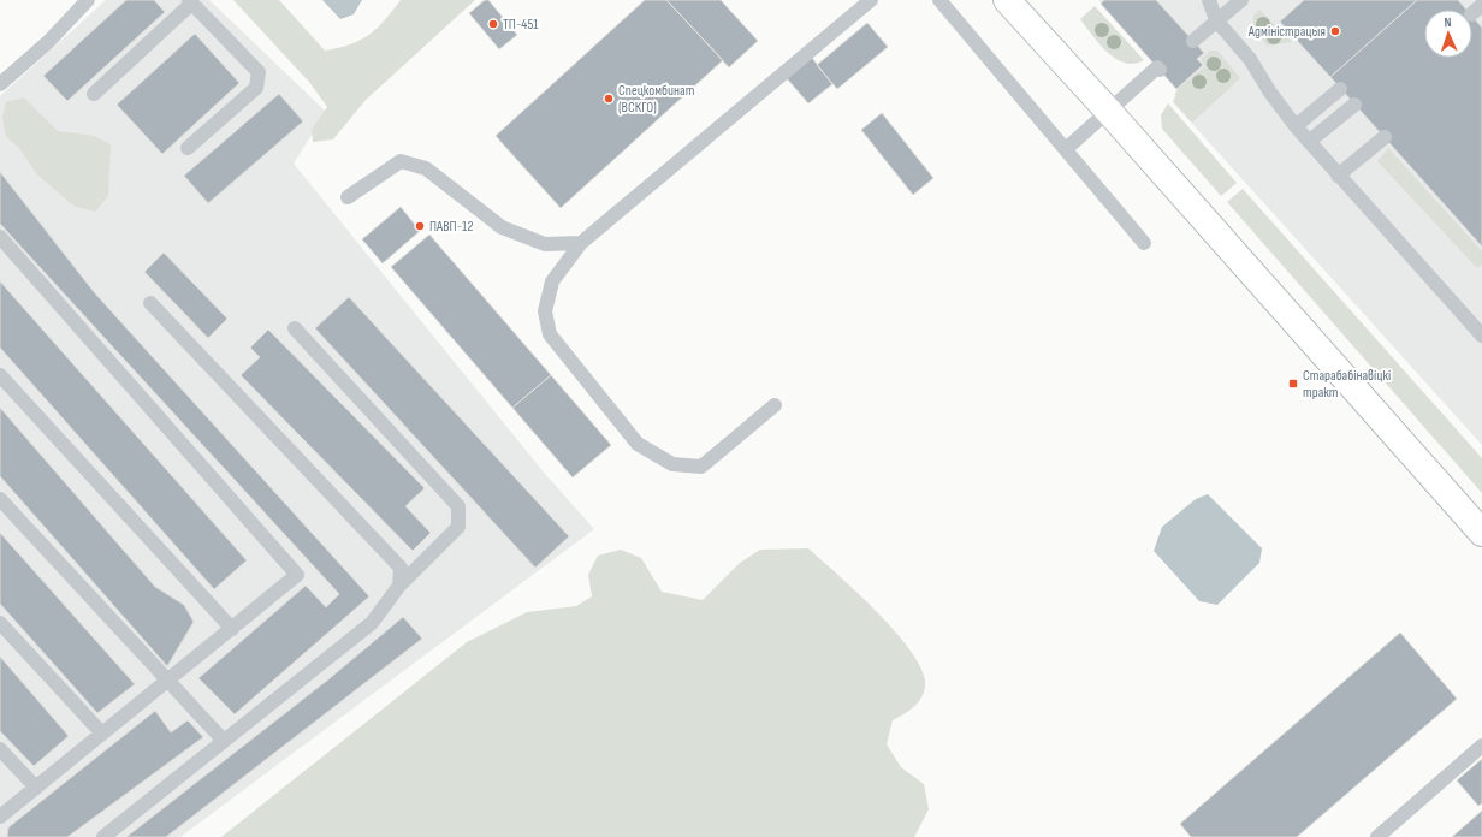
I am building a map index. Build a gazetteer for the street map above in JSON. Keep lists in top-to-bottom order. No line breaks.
{"places":{"other":["ТП-451","Адміністрацыя","Спецкомбинат (ВСКГО)","ПАВП-12"],"transit":["Старабабінавіцкі тракт"]},"north":"top"}
